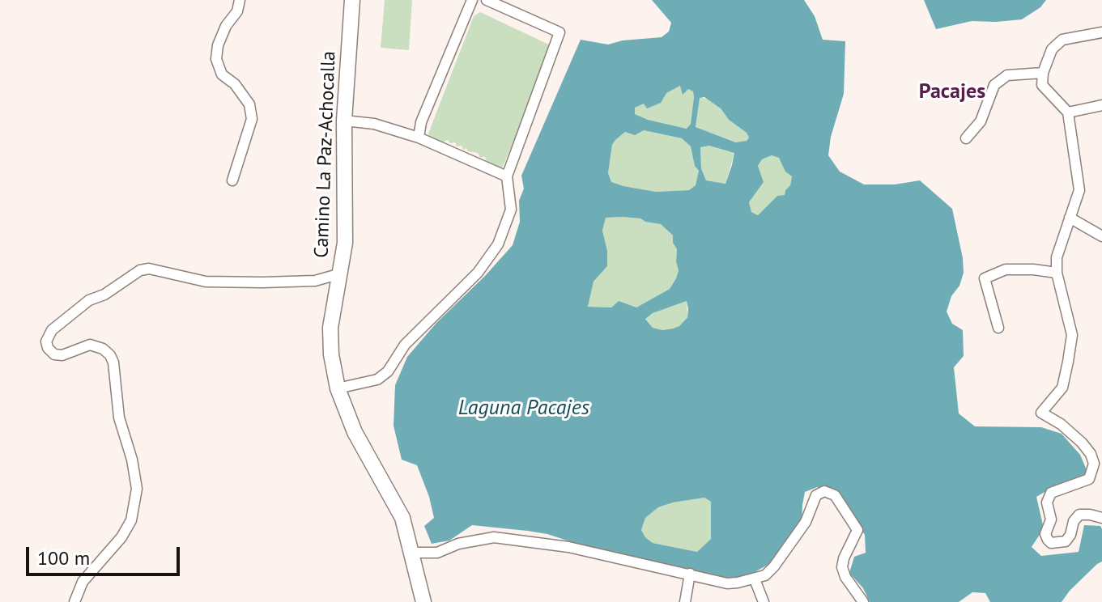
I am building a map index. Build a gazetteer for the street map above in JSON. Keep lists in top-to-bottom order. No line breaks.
{"streets":{"main road":["Camino La Paz-Achocalla"]},"districts":["Pacajes"],"water":["Laguna Pacajes"],"scale_bar":"100 m"}
